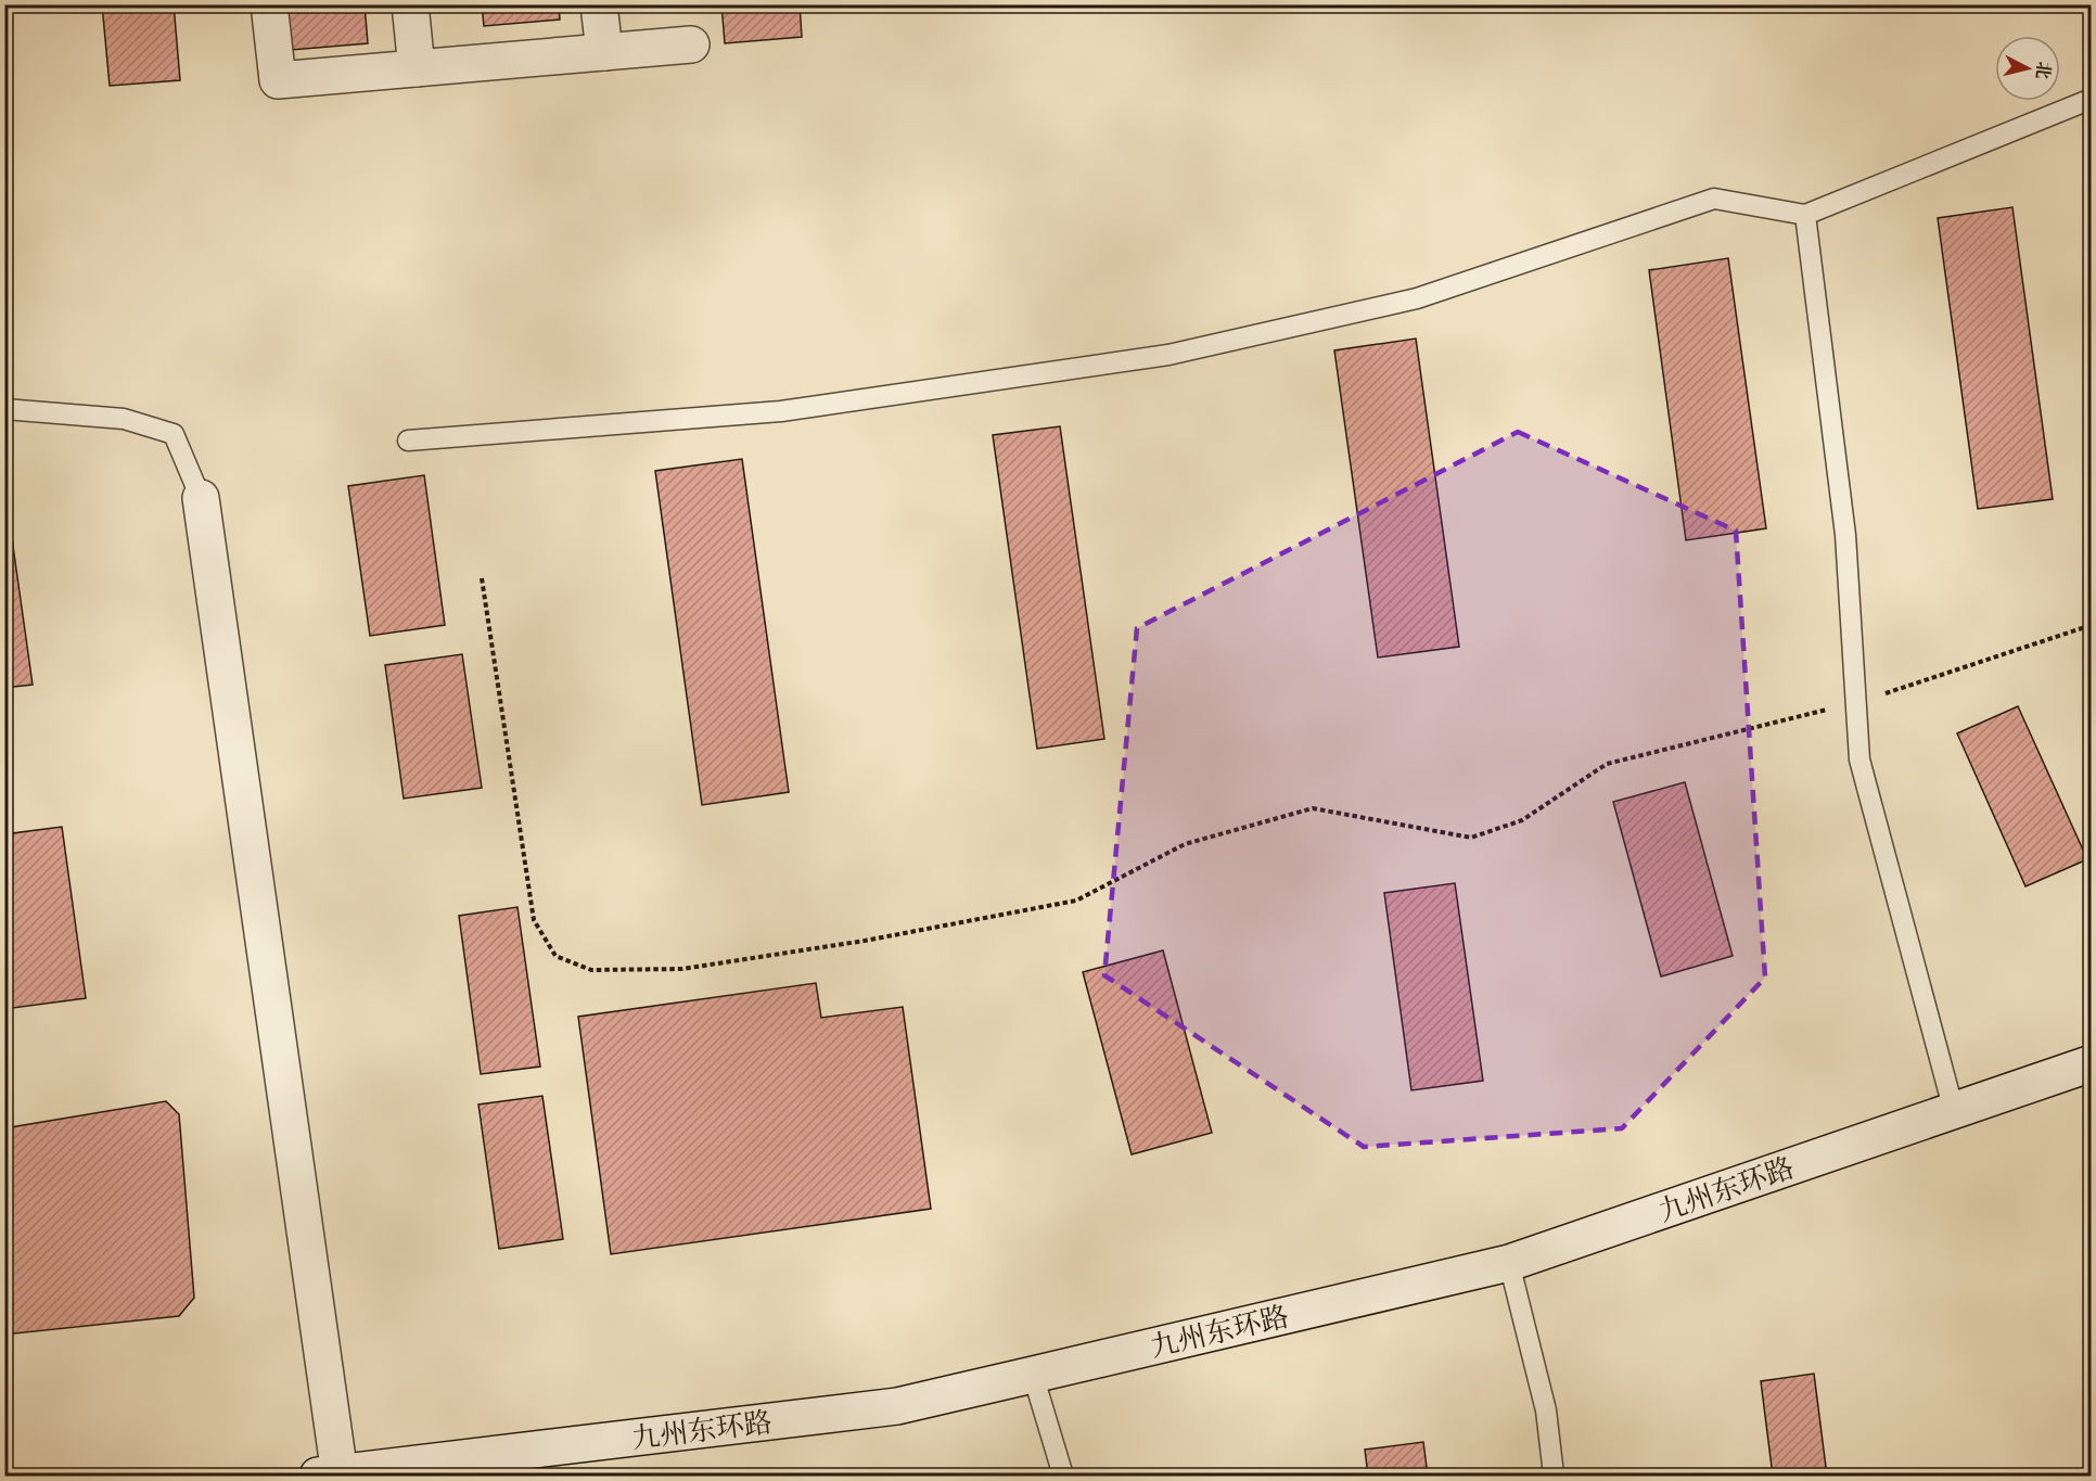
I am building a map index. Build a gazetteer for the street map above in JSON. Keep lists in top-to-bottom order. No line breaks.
{"streets":{"main road":["九州东环路"]},"north":"right"}
